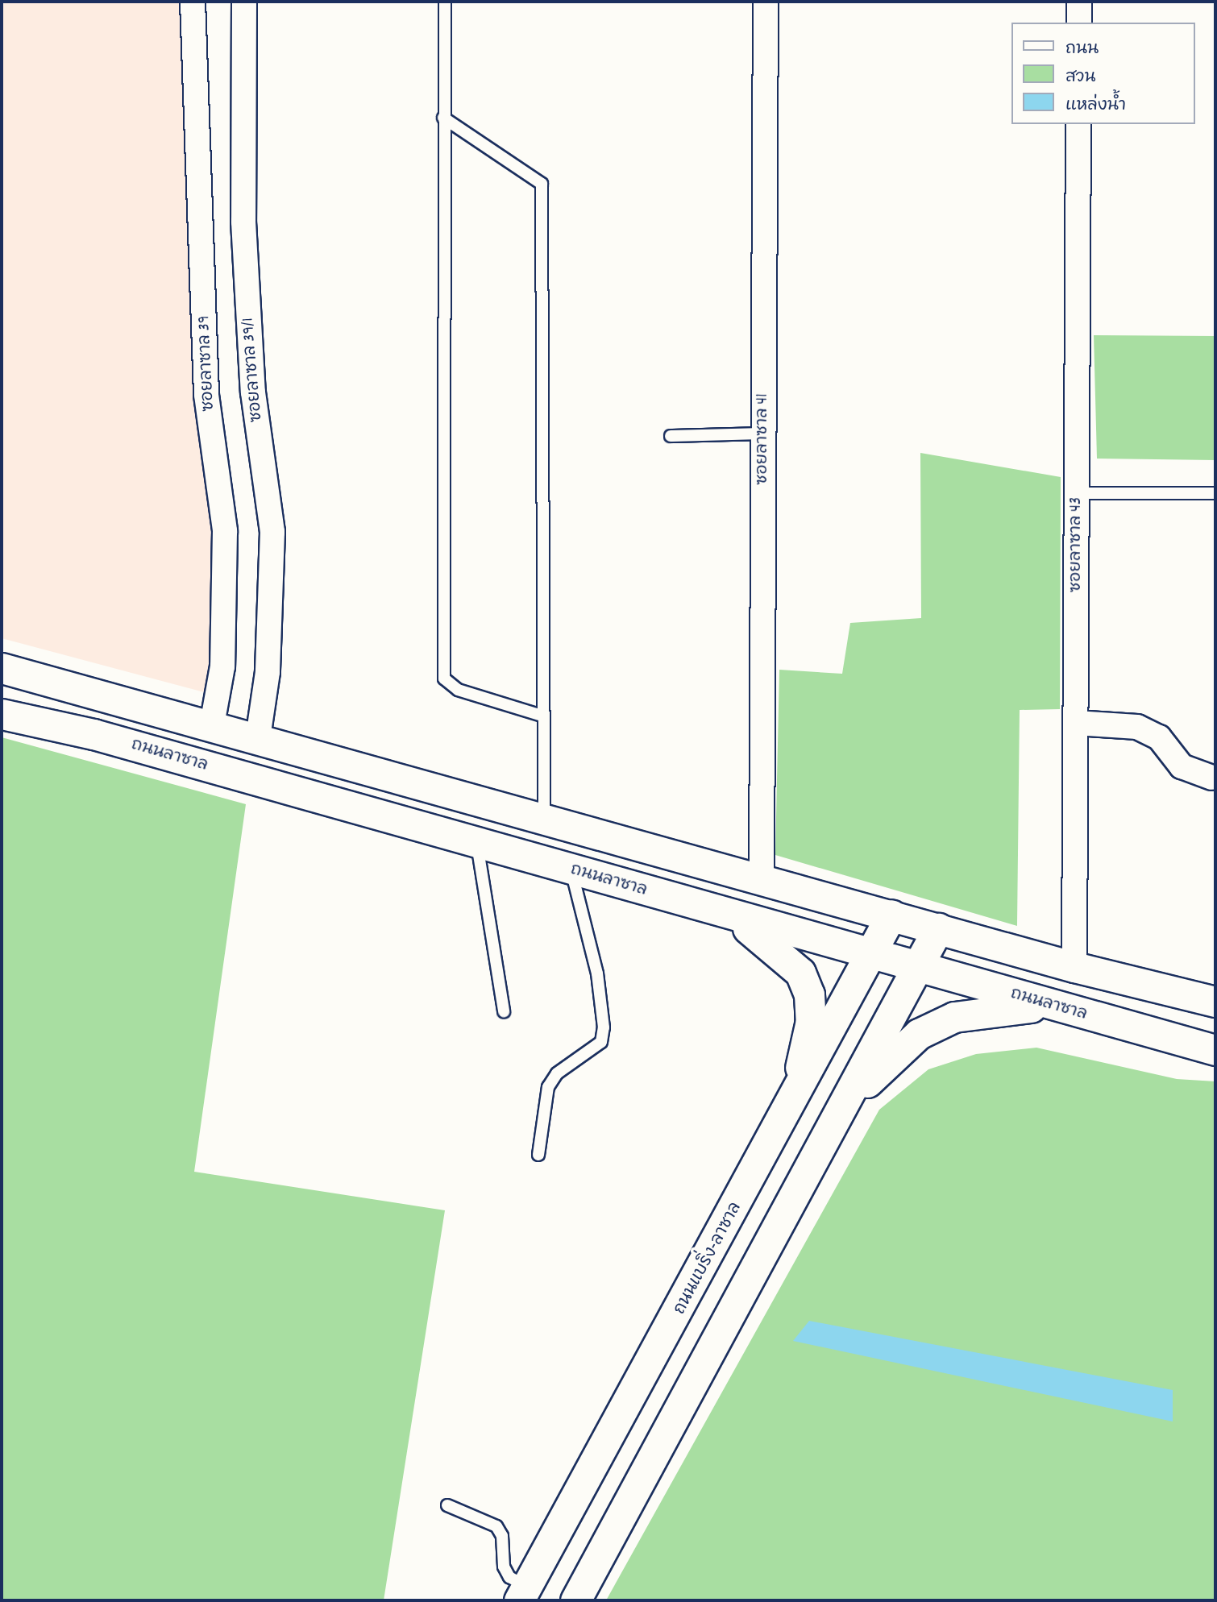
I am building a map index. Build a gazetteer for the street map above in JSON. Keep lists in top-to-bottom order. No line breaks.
{"streets":{"street":["ซอยลาซาล 39","ซอยลาซาล 39/1","ซอยลาซาล 41","ซอยลาซาล 43","ถนนลาซาล","ถนนแบริ่ง-ลาซาล"]},"crossings":[["ถนนลาซาล","ถนนแบริ่ง-ลาซาล"]],"legend":["ถนน","สวน","แหล่งน้ำ"]}
